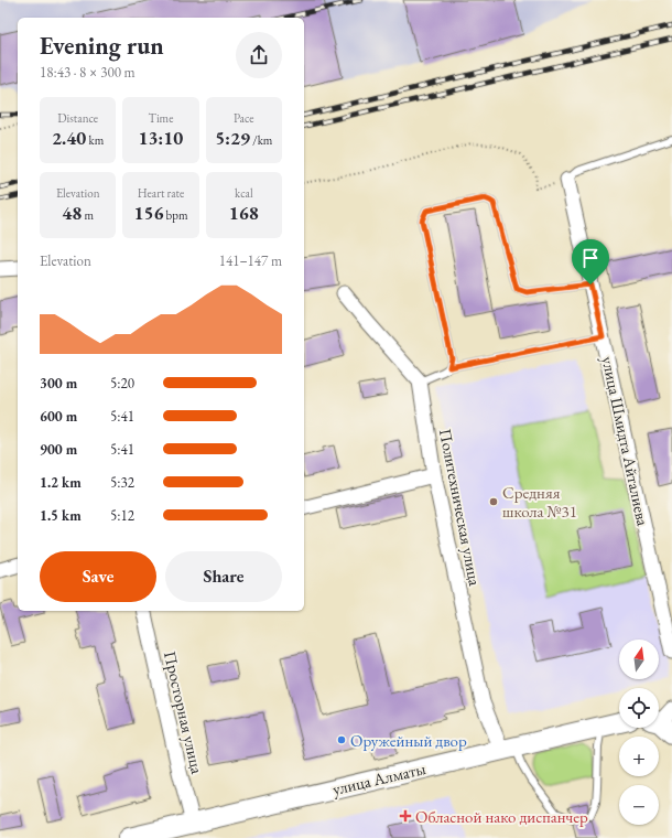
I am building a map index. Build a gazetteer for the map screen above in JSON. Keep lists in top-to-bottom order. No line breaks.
{"streets":{"street":["улица Шмидта Айталиева","Политехническая улица","Просторная улица","улица Алматы"]},"crossings":[["Политехническая улица","улица Алматы"],["Просторная улица","улица Алматы"]],"places":{"other":["Средняя школа №31","Оружейный двор"],"health":["Обласной нако диспанчер"]},"north":"top","page":{"heading":["Evening run","18:43 · 8 × 300 m"],"stats":[["Distance","2.40 km"],["Time","13:10"],["Pace","5:29 /km"],["Elevation","48 m"],["Heart rate","156 bpm"],["kcal","168"]],"chart":["Elevation","141–147 m"],"list":[{"name":"300 m","note":"5:20"},{"name":"600 m","note":"5:41"},{"name":"900 m","note":"5:41"},{"name":"1.2 km","note":"5:32"},{"name":"1.5 km","note":"5:12"}],"buttons":["Save","Share"],"map_buttons":["+","−"]}}
